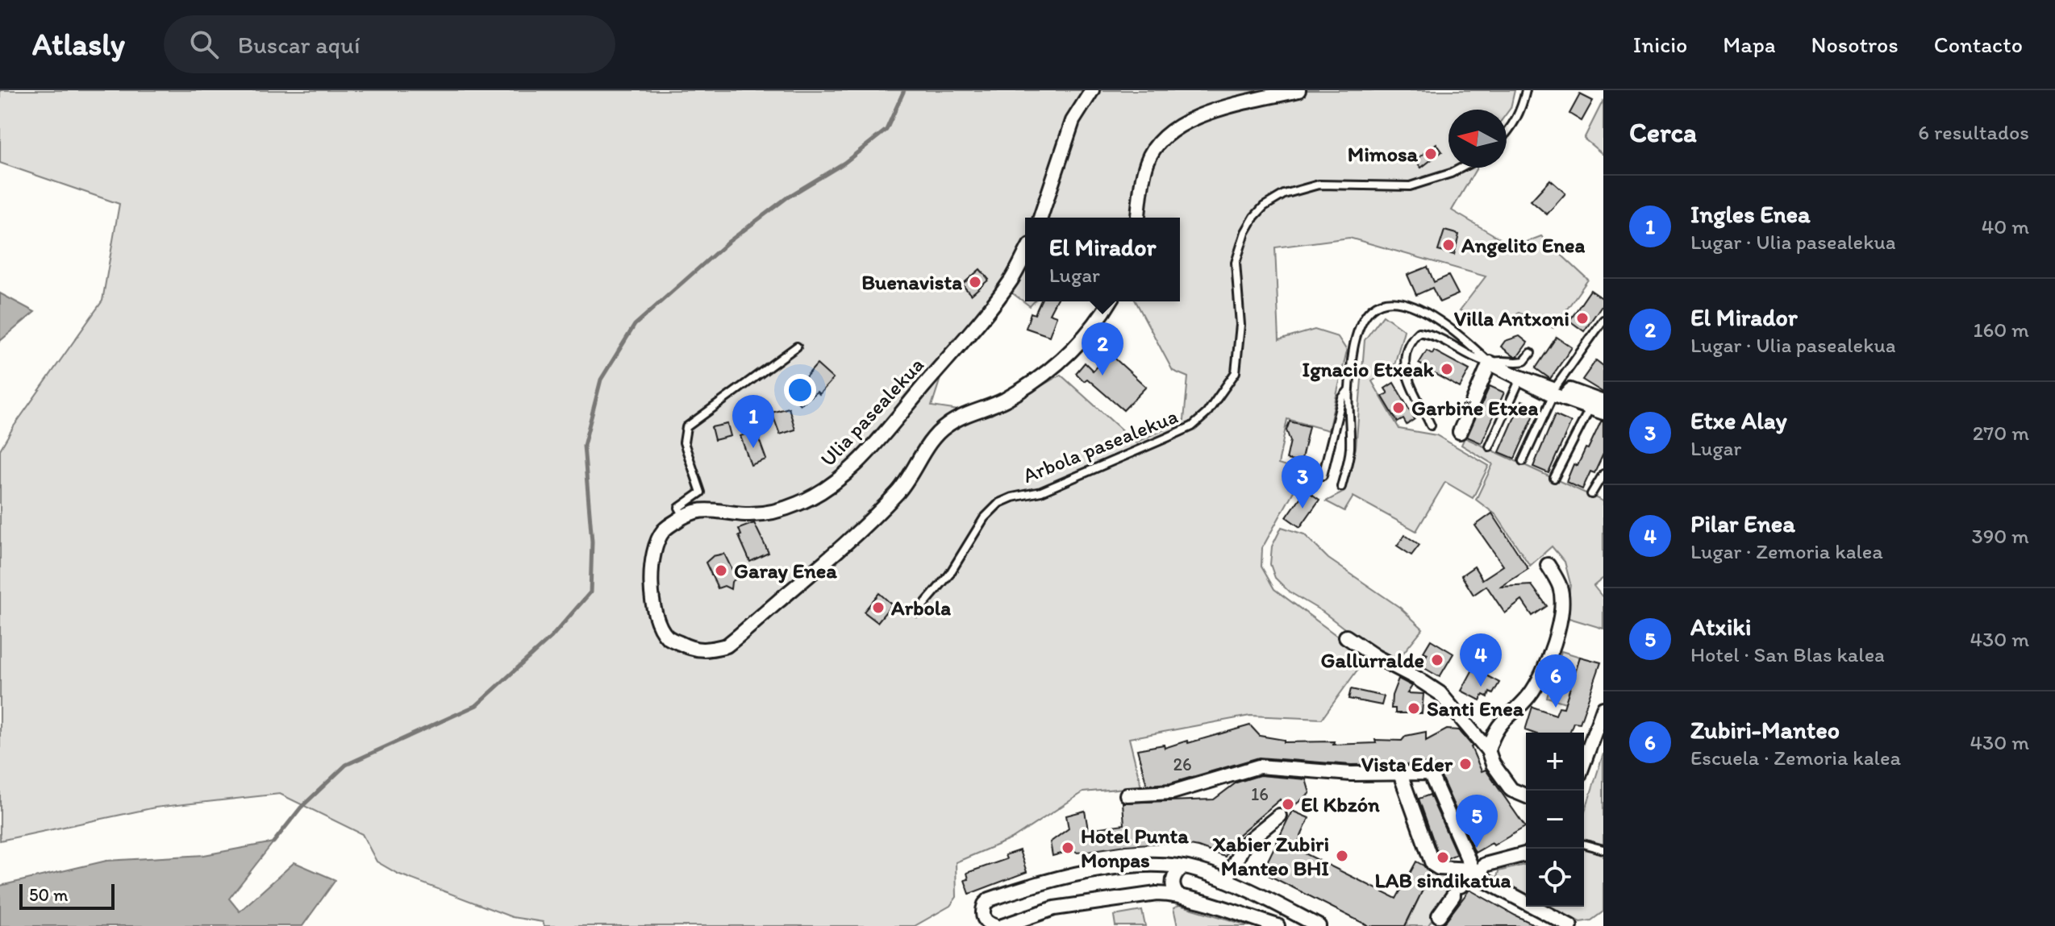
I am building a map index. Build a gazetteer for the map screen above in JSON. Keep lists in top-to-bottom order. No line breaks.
{"streets":{"street":["Ulia pasealekua"],"lane":["Arbola pasealekua"]},"places":["Mimosa","Angelito Enea","Buenavista","Villa Antxoni","Ignacio Etxeak","Garbiñe Etxea","Garay Enea","Arbola","Gallurralde","Santi Enea","Vista Eder","El Kbzón","Hotel Punta Monpas","Xabier Zubiri Manteo BHI","LAB sindikatua"],"house_numbers":["26","16"],"scale_bar":"50 m","north":"left","page":{"header":"Atlasly","search":"Buscar aquí","nav":["Inicio","Mapa","Nosotros","Contacto"],"heading":["Cerca","6 resultados"],"list":[{"mark":"1","name":"Ingles Enea","note":"Lugar · Ulia pasealekua","value":"40 m"},{"mark":"2","name":"El Mirador","note":"Lugar · Ulia pasealekua","value":"160 m"},{"mark":"3","name":"Etxe Alay","note":"Lugar","value":"270 m"},{"mark":"4","name":"Pilar Enea","note":"Lugar · Zemoria kalea","value":"390 m"},{"mark":"5","name":"Atxiki","note":"Hotel · San Blas kalea","value":"430 m"},{"mark":"6","name":"Zubiri-Manteo","note":"Escuela · Zemoria kalea","value":"430 m"}],"popup":["El Mirador","Lugar"],"pins":["2","1","3","4","6","5"],"map_buttons":["+","−"],"scale":"50 m"}}
